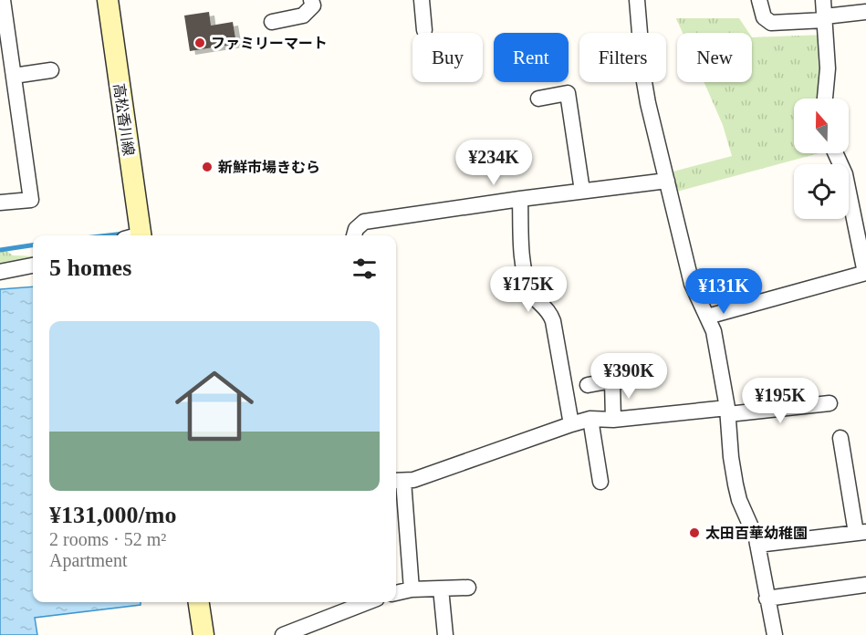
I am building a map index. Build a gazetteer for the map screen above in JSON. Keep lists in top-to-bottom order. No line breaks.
{"streets":{"main road":["高松香川線"]},"places":["ファミリーマート","新鮮市場きむら","太田百華幼稚園"],"north":"top","page":{"chip":["Buy","Rent","Filters","New"],"price":["¥234K","¥175K","¥131K","¥390K","¥195K"],"heading":"5 homes","list":[{"name":"¥131,000/mo","note":"2 rooms · 52 m² · Apartment"}]}}
